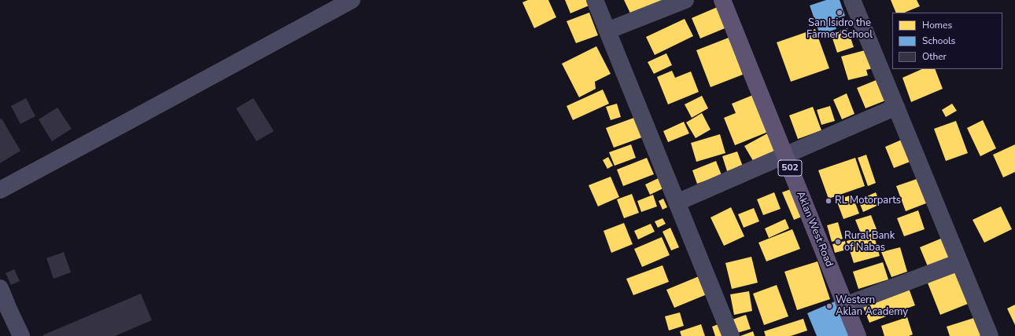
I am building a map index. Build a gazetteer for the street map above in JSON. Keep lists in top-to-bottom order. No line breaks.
{"streets":{"main road":["502","Aklan West Road"]},"places":["San Isidro the Farmer School","RL Motorparts","Rural Bank of Nabas","Western Aklan Academy"],"legend":["Homes","Schools","Other"]}
